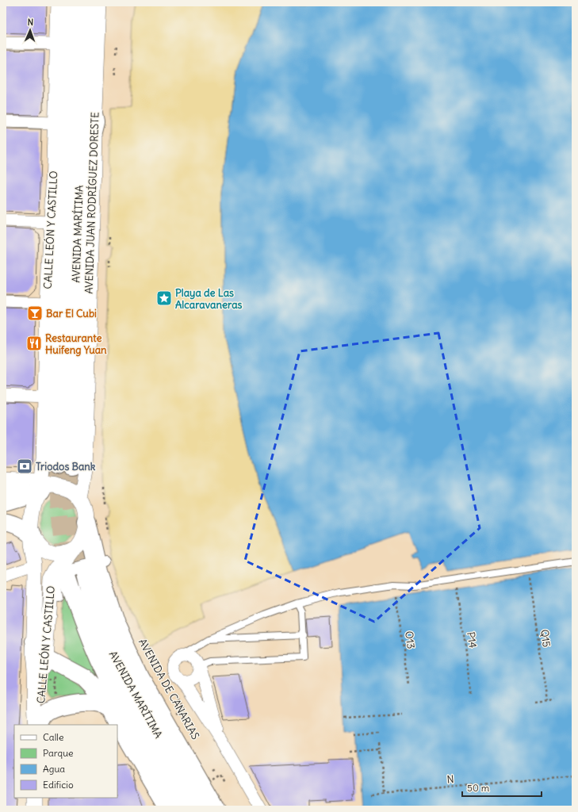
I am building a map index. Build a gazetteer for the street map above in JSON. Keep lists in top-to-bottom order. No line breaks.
{"streets":{"highway":["AVENIDA MARÍTIMA"],"street":["AVENIDA JUAN RODRÍGUEZ DORESTE","CALLE LEÓN Y CASTILLO"],"path":["Q15","O13","P14","N"]},"crossings":[["AVENIDA JUAN RODRÍGUEZ DORESTE","CALLE LEÓN Y CASTILLO"],["CALLE LEÓN Y CASTILLO","AVENIDA MARÍTIMA"]],"places":{"place":["Playa de Las Alcaravaneras"],"bar":["Bar El Cubi"],"restaurant":["Restaurante Huifeng Yuan"],"bank":["Triodos Bank"]},"legend":["Calle","Parque","Agua","Edificio"],"scale_bar":"50 m","north":"top"}
